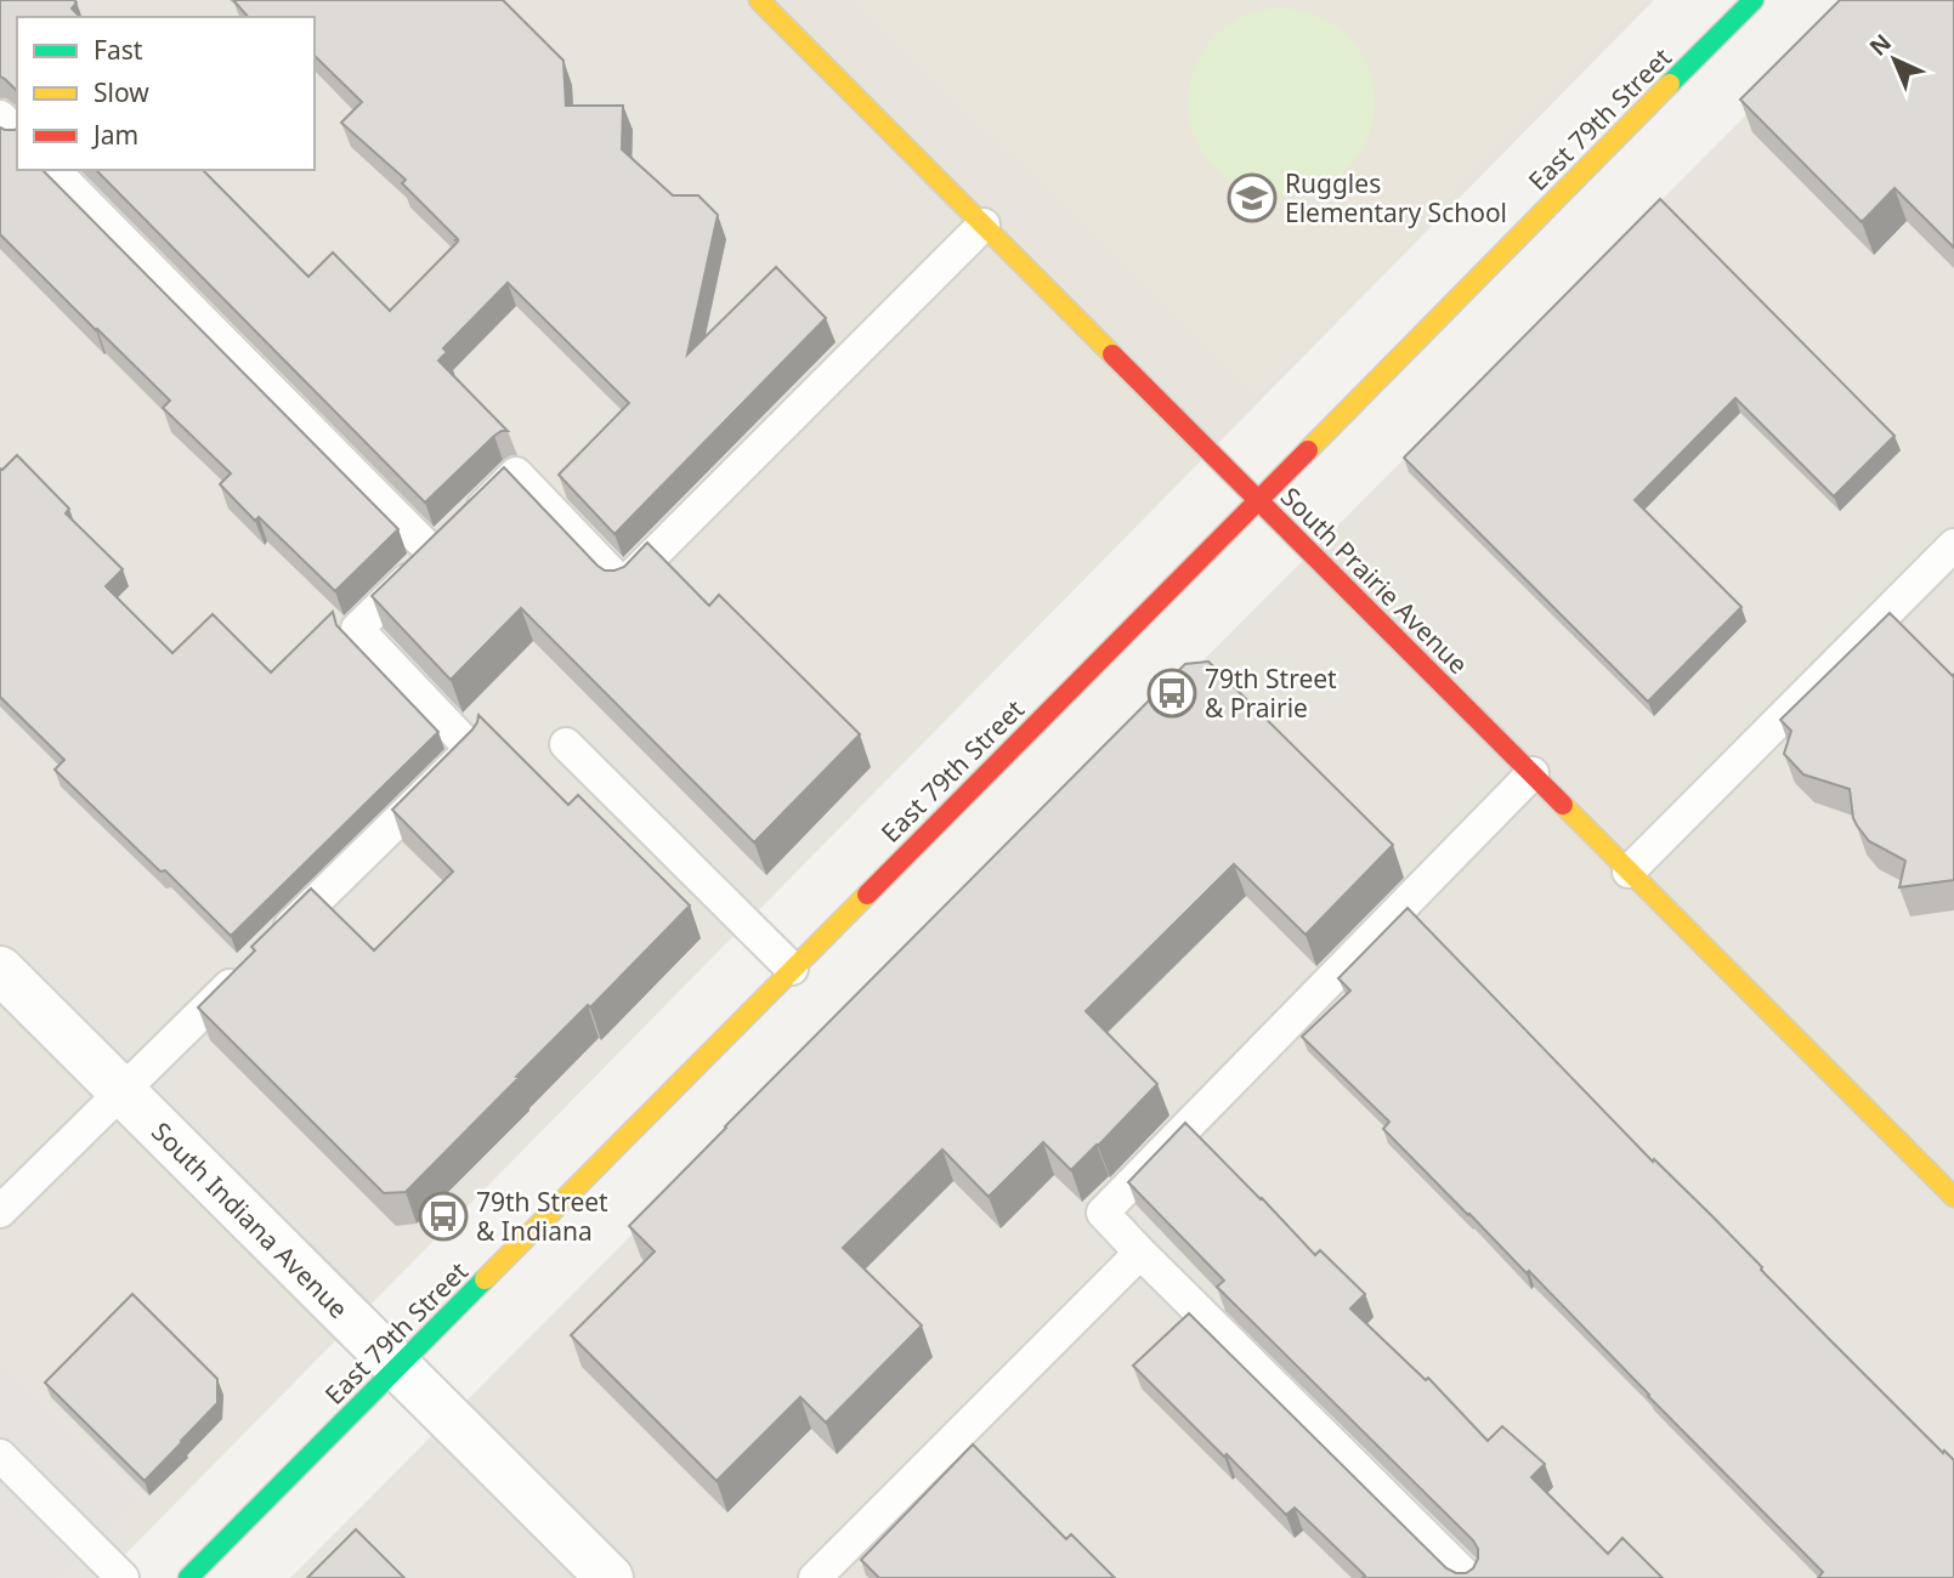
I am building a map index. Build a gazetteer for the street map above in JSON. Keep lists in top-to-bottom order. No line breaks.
{"streets":{"main road":["East 79th Street","South Prairie Avenue"],"street":["South Indiana Avenue"]},"crossings":[["East 79th Street","South Prairie Avenue"],["East 79th Street","South Indiana Avenue"]],"places":{"school or university":["Ruggles Elementary School"],"bus stop":["79th Street & Prairie","79th Street & Indiana"]},"legend":["Fast","Slow","Jam"],"north":"top left"}
